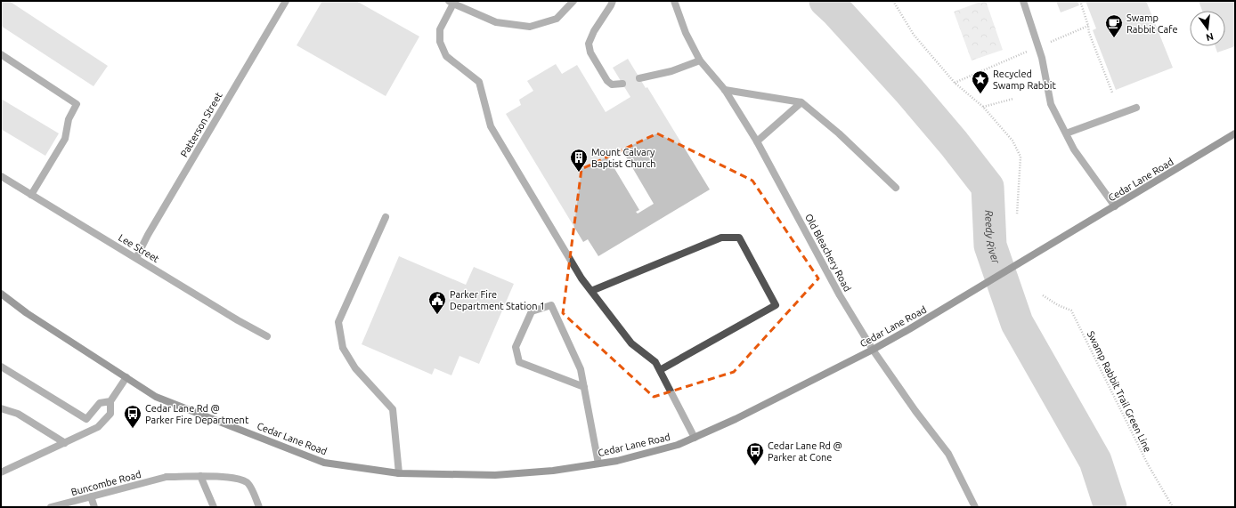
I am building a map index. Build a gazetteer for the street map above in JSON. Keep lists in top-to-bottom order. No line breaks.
{"streets":{"main road":["Cedar Lane Road"],"street":["Patterson Street","Lee Street","Old Bleachery Road","Buncombe Road"],"path":["Swamp Rabbit Trail Green Line"]},"crossings":[["Patterson Street","Lee Street"],["Cedar Lane Road","Old Bleachery Road"]],"water":["Reedy River"],"places":{"cafe":["Swamp Rabbit Cafe"],"place":["Recycled Swamp Rabbit"],"building":["Mount Calvary Baptist Church"],"public building":["Parker Fire Department Station 1"],"bus stop":["Cedar Lane Rd @ Parker Fire Department","Cedar Lane Rd @ Parker at Cone"]},"north":"bottom"}
